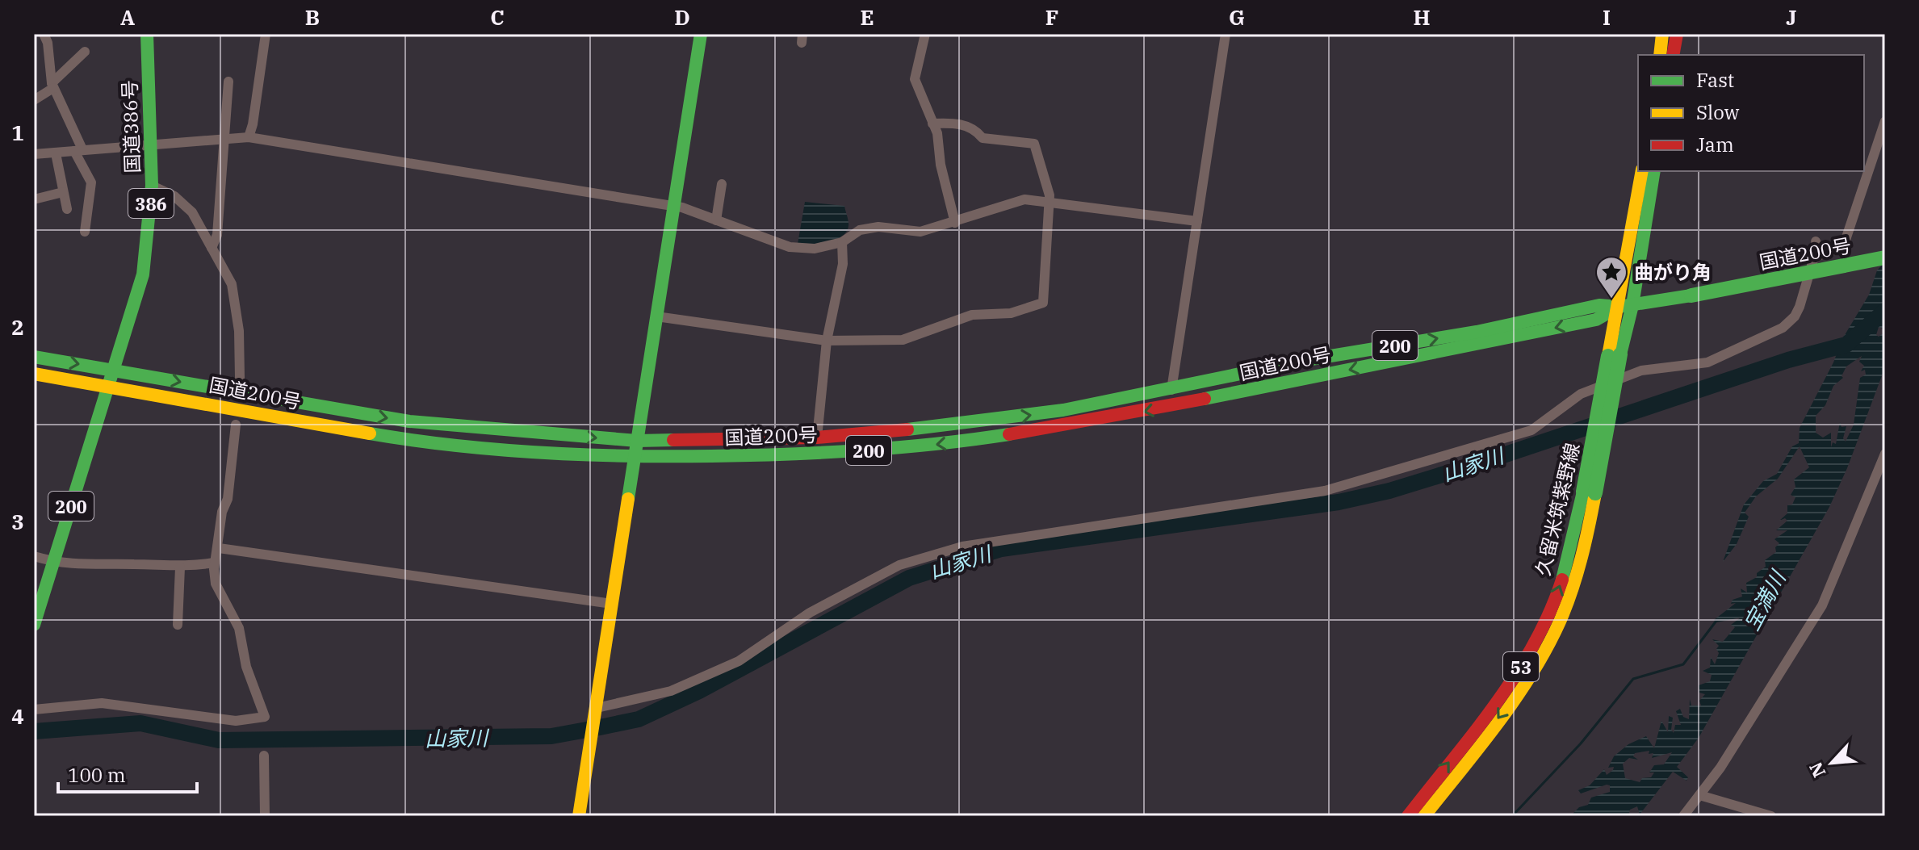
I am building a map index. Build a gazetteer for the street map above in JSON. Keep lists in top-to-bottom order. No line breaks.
{"streets":{"main road":["国道386号","386","国道200号","200","久留米筑紫野線","53"]},"crossings":[["国道386号","国道200号"],["国道386号","200"],["国道200号","200"],["国道200号","久留米筑紫野線"]],"water":["山家川","宝満川"],"places":{"place":["曲がり角"]},"legend":["Fast","Slow","Jam"],"scale_bar":"100 m","north":"bottom left","grid":{"columns":["A","B","C","D","E","F","G","H","I","J"],"rows":["1","2","3","4"]}}
